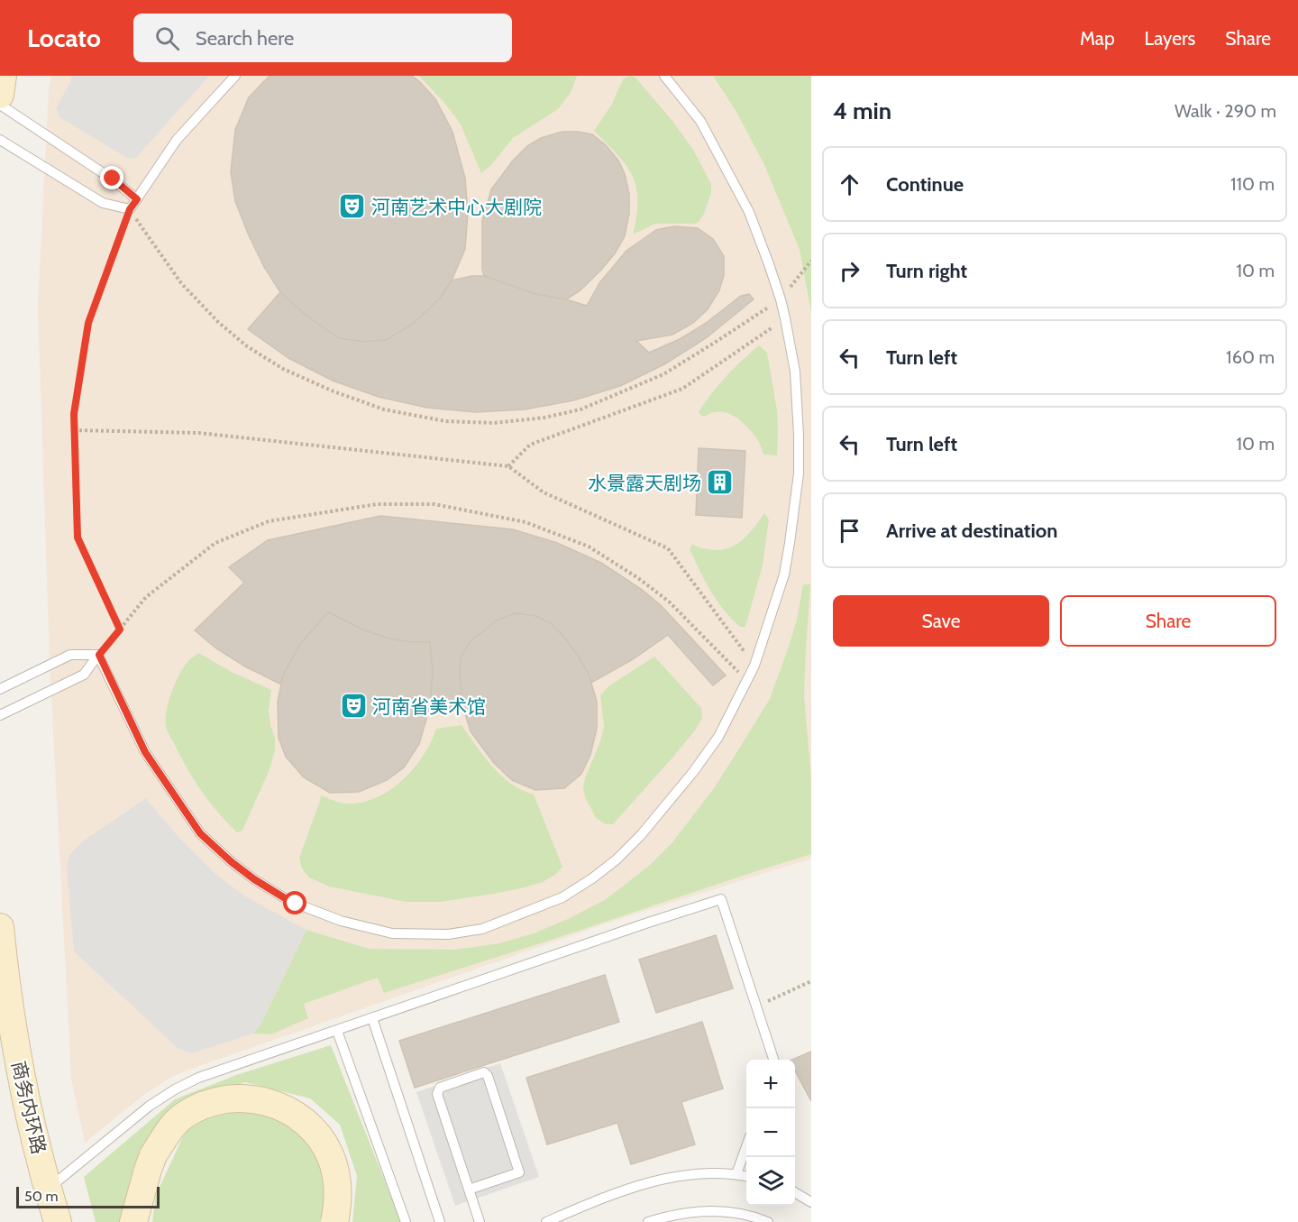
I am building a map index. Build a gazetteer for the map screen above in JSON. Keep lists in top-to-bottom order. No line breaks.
{"streets":{"street":["商务内环路"]},"places":{"theatre":["河南艺术中心大剧院","河南省美术馆"],"building":["水景露天剧场"]},"scale_bar":"50 m","page":{"header":"Locato","search":"Search here","nav":["Map","Layers","Share"],"heading":["4 min","Walk · 290 m"],"list":[["Continue","110 m"],["Turn right","10 m"],["Turn left","160 m"],["Turn left","10 m"],"Arrive at destination"],"buttons":["Save","Share"],"map_buttons":["+","−"],"scale":"50 m"}}
